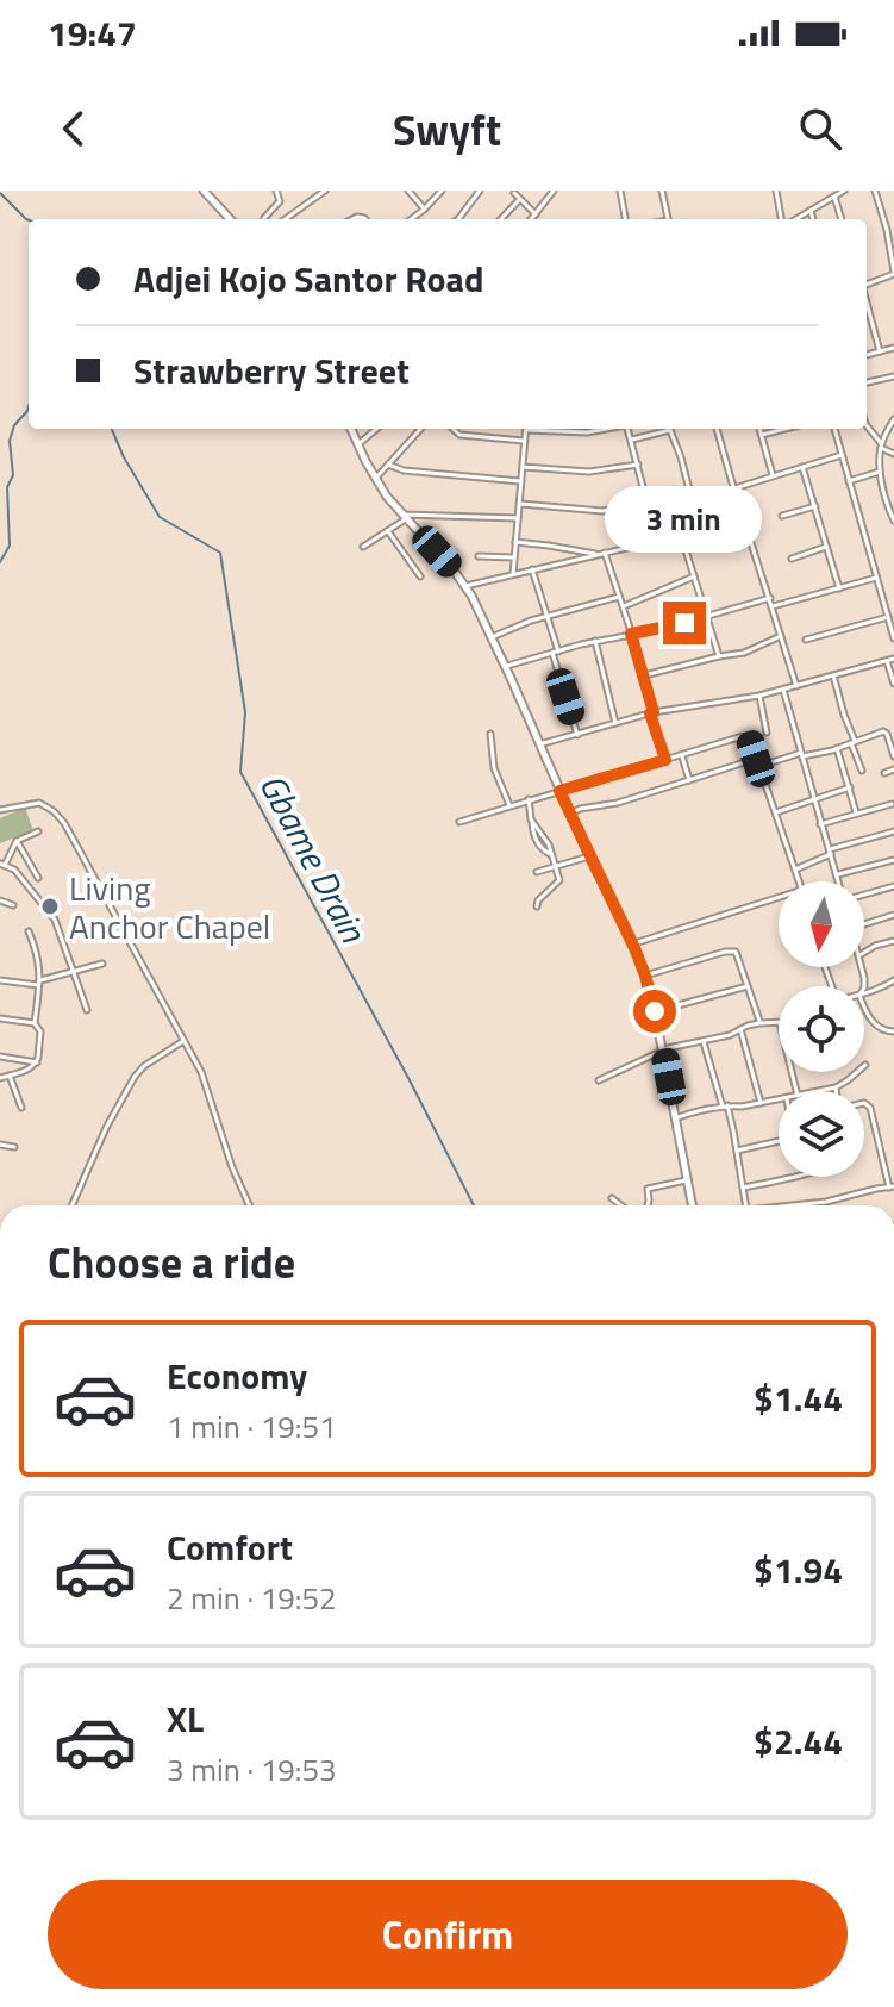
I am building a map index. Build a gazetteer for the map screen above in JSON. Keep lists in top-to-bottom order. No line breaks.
{"water":["Gbame Drain"],"places":["Living Anchor Chapel"],"north":"bottom","page":{"status":"19:47","header":"Swyft","banner":["Adjei Kojo Santor Road","Strawberry Street"],"bubble":"3 min","heading":"Choose a ride","list":[{"name":"Economy","note":"1 min · 19:51","value":"$1.44"},{"name":"Comfort","note":"2 min · 19:52","value":"$1.94"},{"name":"XL","note":"3 min · 19:53","value":"$2.44"}],"buttons":"Confirm"}}
